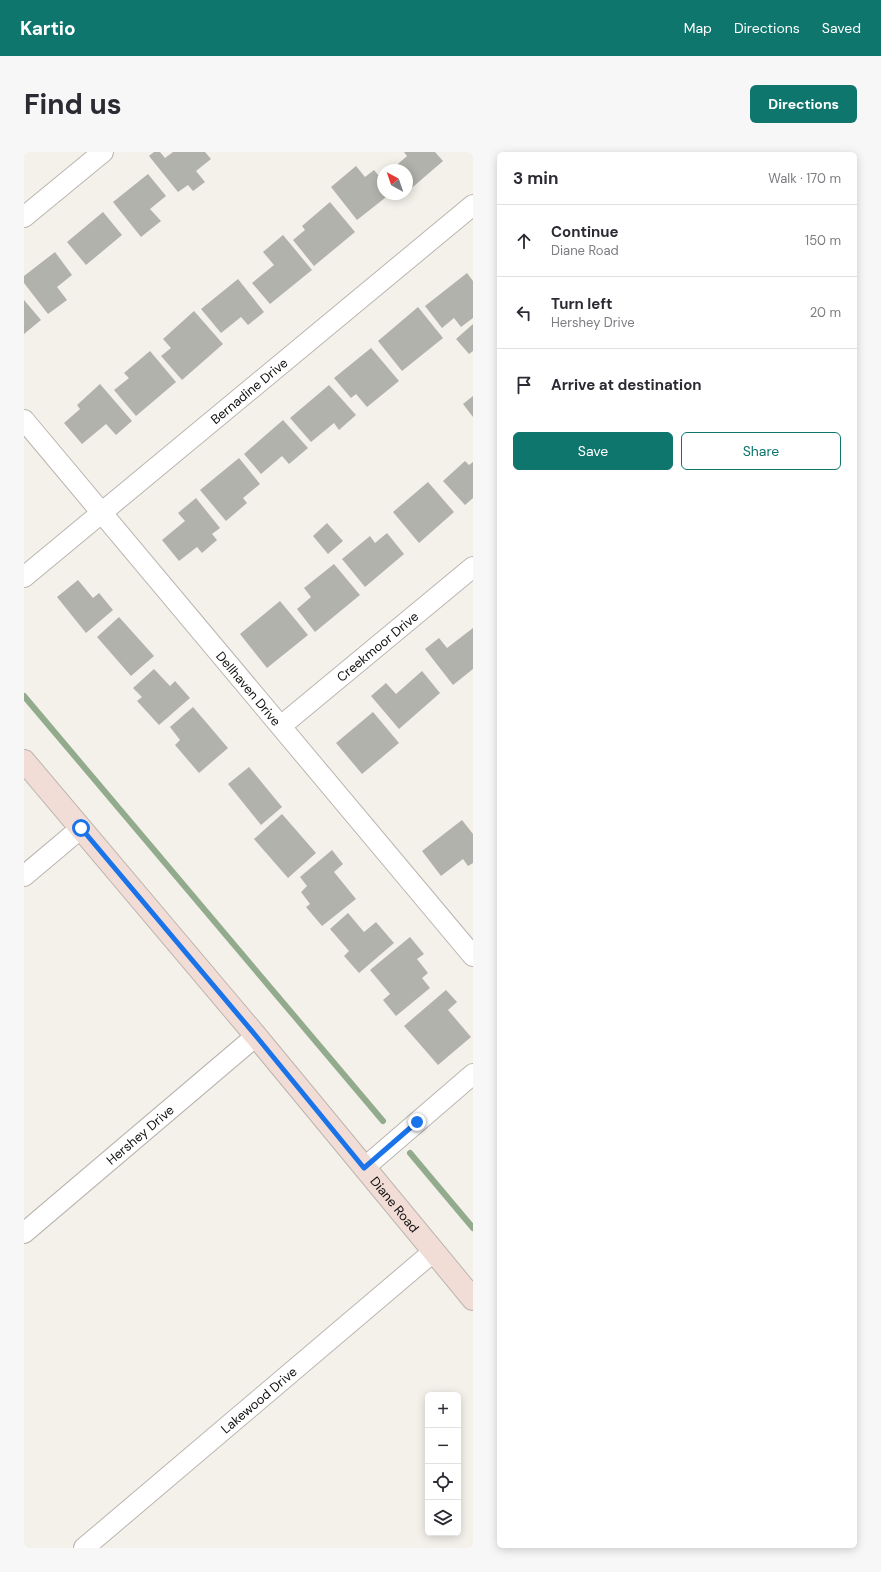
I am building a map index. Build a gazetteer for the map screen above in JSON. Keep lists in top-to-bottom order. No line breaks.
{"streets":{"street":["Bernadine Drive","Creekmoor Drive","Dellhaven Drive","Hershey Drive","Diane Road","Lakewood Drive"]},"crossings":[["Bernadine Drive","Dellhaven Drive"],["Creekmoor Drive","Dellhaven Drive"],["Hershey Drive","Diane Road"],["Diane Road","Lakewood Drive"]],"north":"top left","page":{"header":"Kartio","nav":["Map","Directions","Saved"],"buttons":["Directions",["Save","Share"]],"title":"Find us","heading":["3 min","Walk · 170 m"],"list":[["Continue","Diane Road","150 m"],["Turn left","Hershey Drive","20 m"],"Arrive at destination"],"map_buttons":["+","−"]}}
